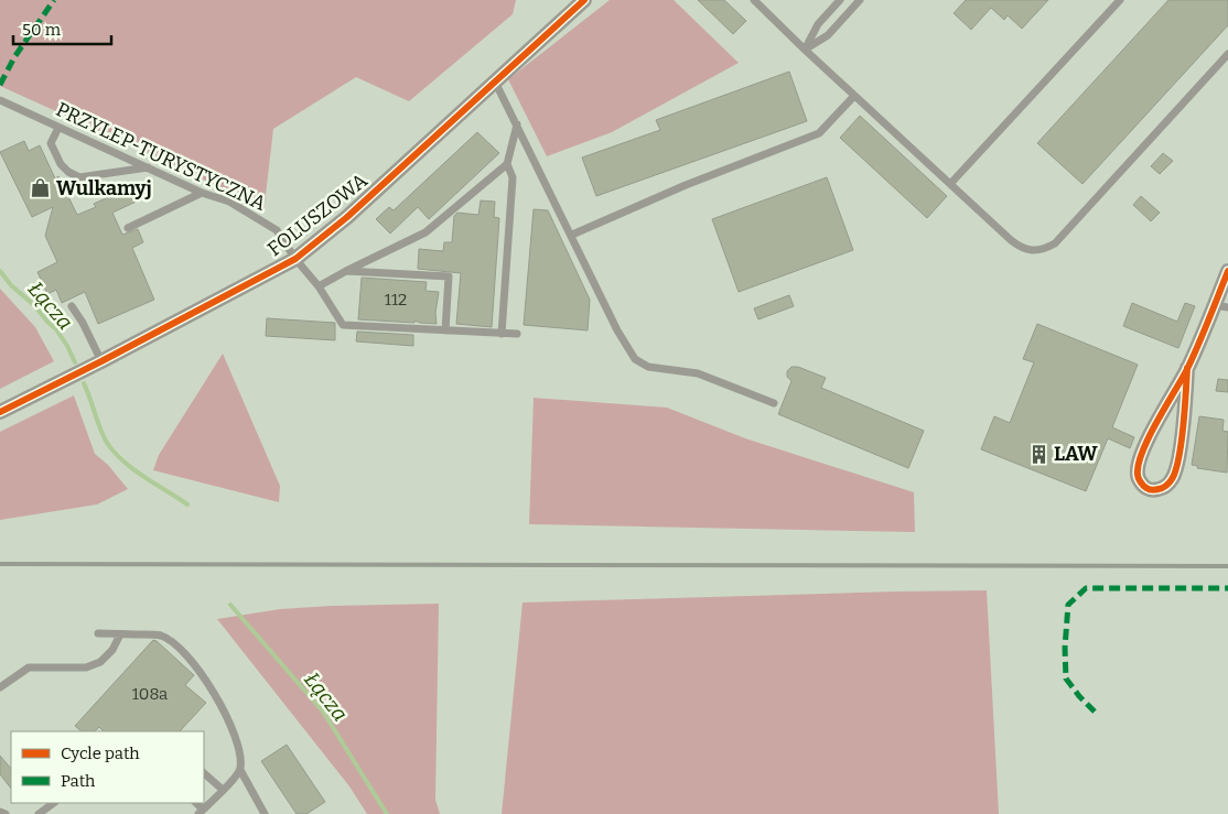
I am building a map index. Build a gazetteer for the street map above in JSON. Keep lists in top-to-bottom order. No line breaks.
{"streets":{"street":["FOLUSZOWA"],"lane":["PRZYLEP-TURYSTYCZNA"]},"crossings":[["PRZYLEP-TURYSTYCZNA","FOLUSZOWA"]],"water":["Łącza"],"places":{"shop":["Wulkamyj"],"building":["LAW"]},"house_numbers":["112","108a"],"legend":["Cycle path","Path"],"scale_bar":"50 m"}
